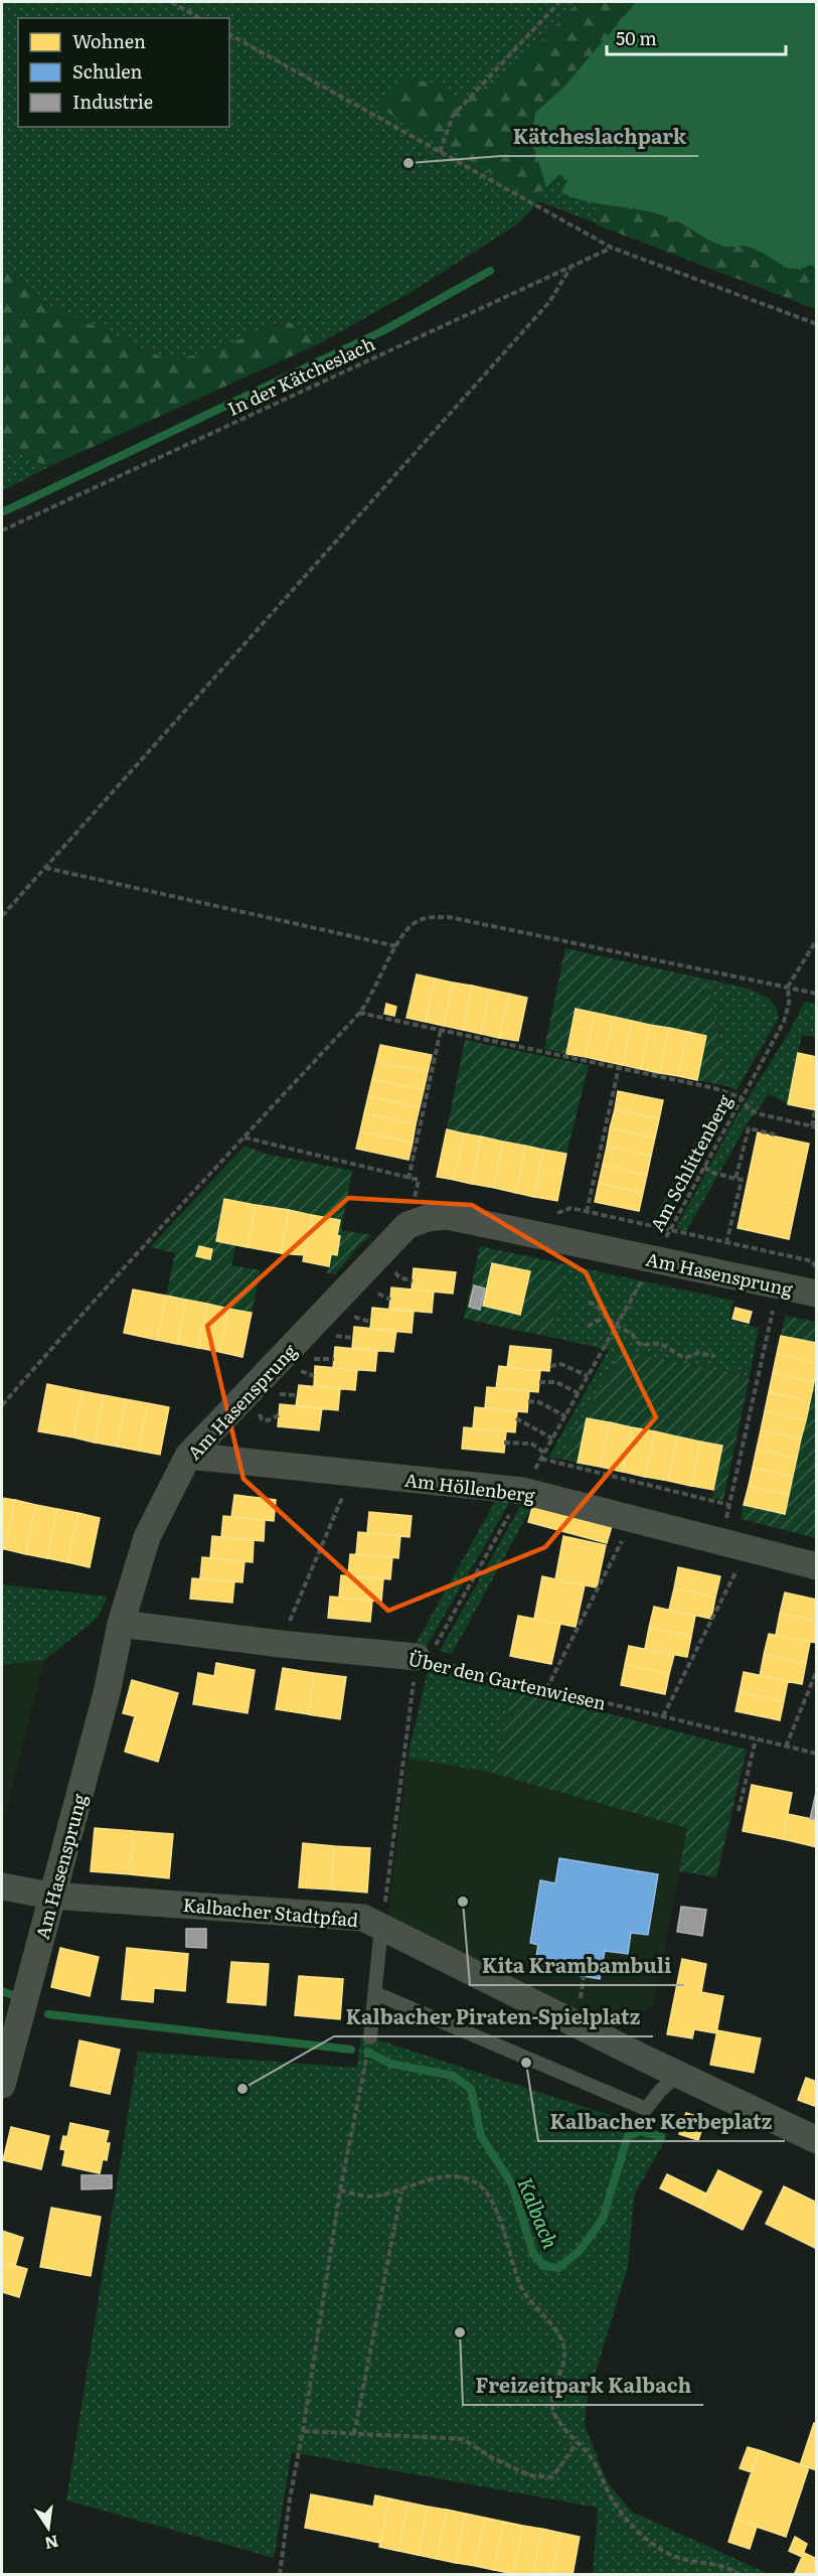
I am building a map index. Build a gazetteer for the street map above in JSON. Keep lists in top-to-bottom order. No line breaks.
{"streets":{"street":["Am Hasensprung","Am Höllenberg","Über den Gartenwiesen","Kalbacher Stadtpfad"],"path":["In der Kätcheslach","Am Schlittenberg"]},"crossings":[["Am Schlittenberg","Am Hasensprung"],["Am Hasensprung","Am Höllenberg"],["Am Hasensprung","Über den Gartenwiesen"],["Am Hasensprung","Kalbacher Stadtpfad"]],"water":["Kalbach"],"places":["Kätcheslachpark","Kita Krambambuli","Kalbacher Kerbeplatz","Kalbacher Piraten-Spielplatz","Freizeitpark Kalbach"],"legend":["Wohnen","Schulen","Industrie"],"scale_bar":"50 m","north":"bottom"}
